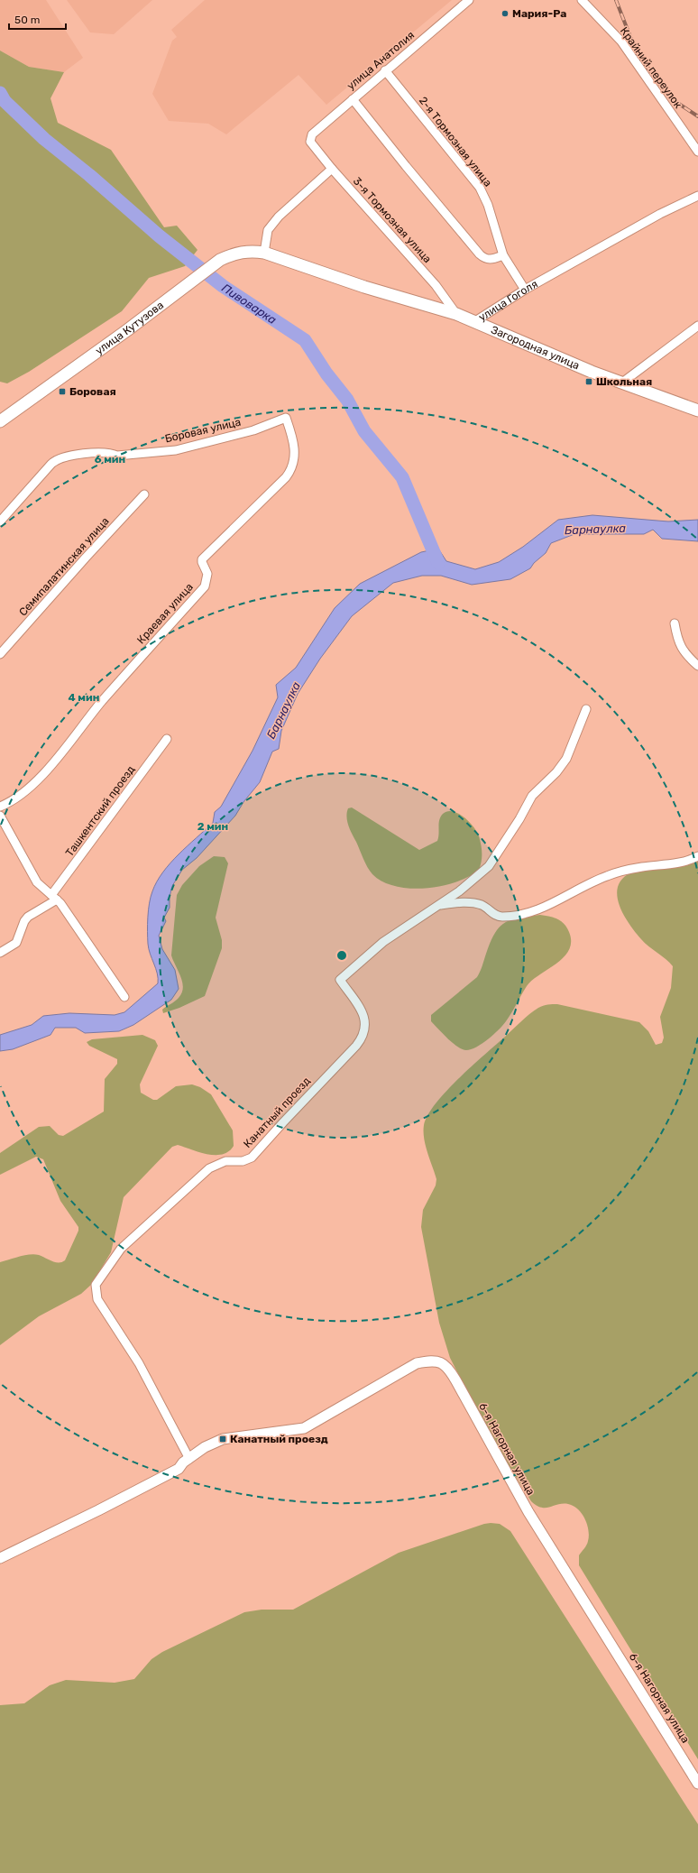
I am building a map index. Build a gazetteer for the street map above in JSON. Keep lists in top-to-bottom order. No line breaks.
{"streets":{"main road":["улица Гоголя","улица Кутузова","Загородная улица"],"street":["улица Анатолия","Крайний переулок","2-я Тормозная улица","3-я Тормозная улица","Боровая улица","Семипалатинская улица","Краевая улица","Ташкентский проезд","Канатный проезд","6-я Нагорная улица"]},"crossings":[["улица Анатолия","2-я Тормозная улица"],["улица Анатолия","3-я Тормозная улица"],["2-я Тормозная улица","улица Гоголя"],["3-я Тормозная улица","улица Гоголя"],["улица Гоголя","улица Кутузова"],["улица Гоголя","Загородная улица"],["Боровая улица","Краевая улица"],["Канатный проезд","6-я Нагорная улица"]],"water":["Пивоварка","Барнаулка"],"places":{"other":["Мария-Ра"],"transit":["Школьная","Боровая","Канатный проезд"]},"scale_bar":"50 m","rings":["6 мин","4 мин","2 мин"]}
